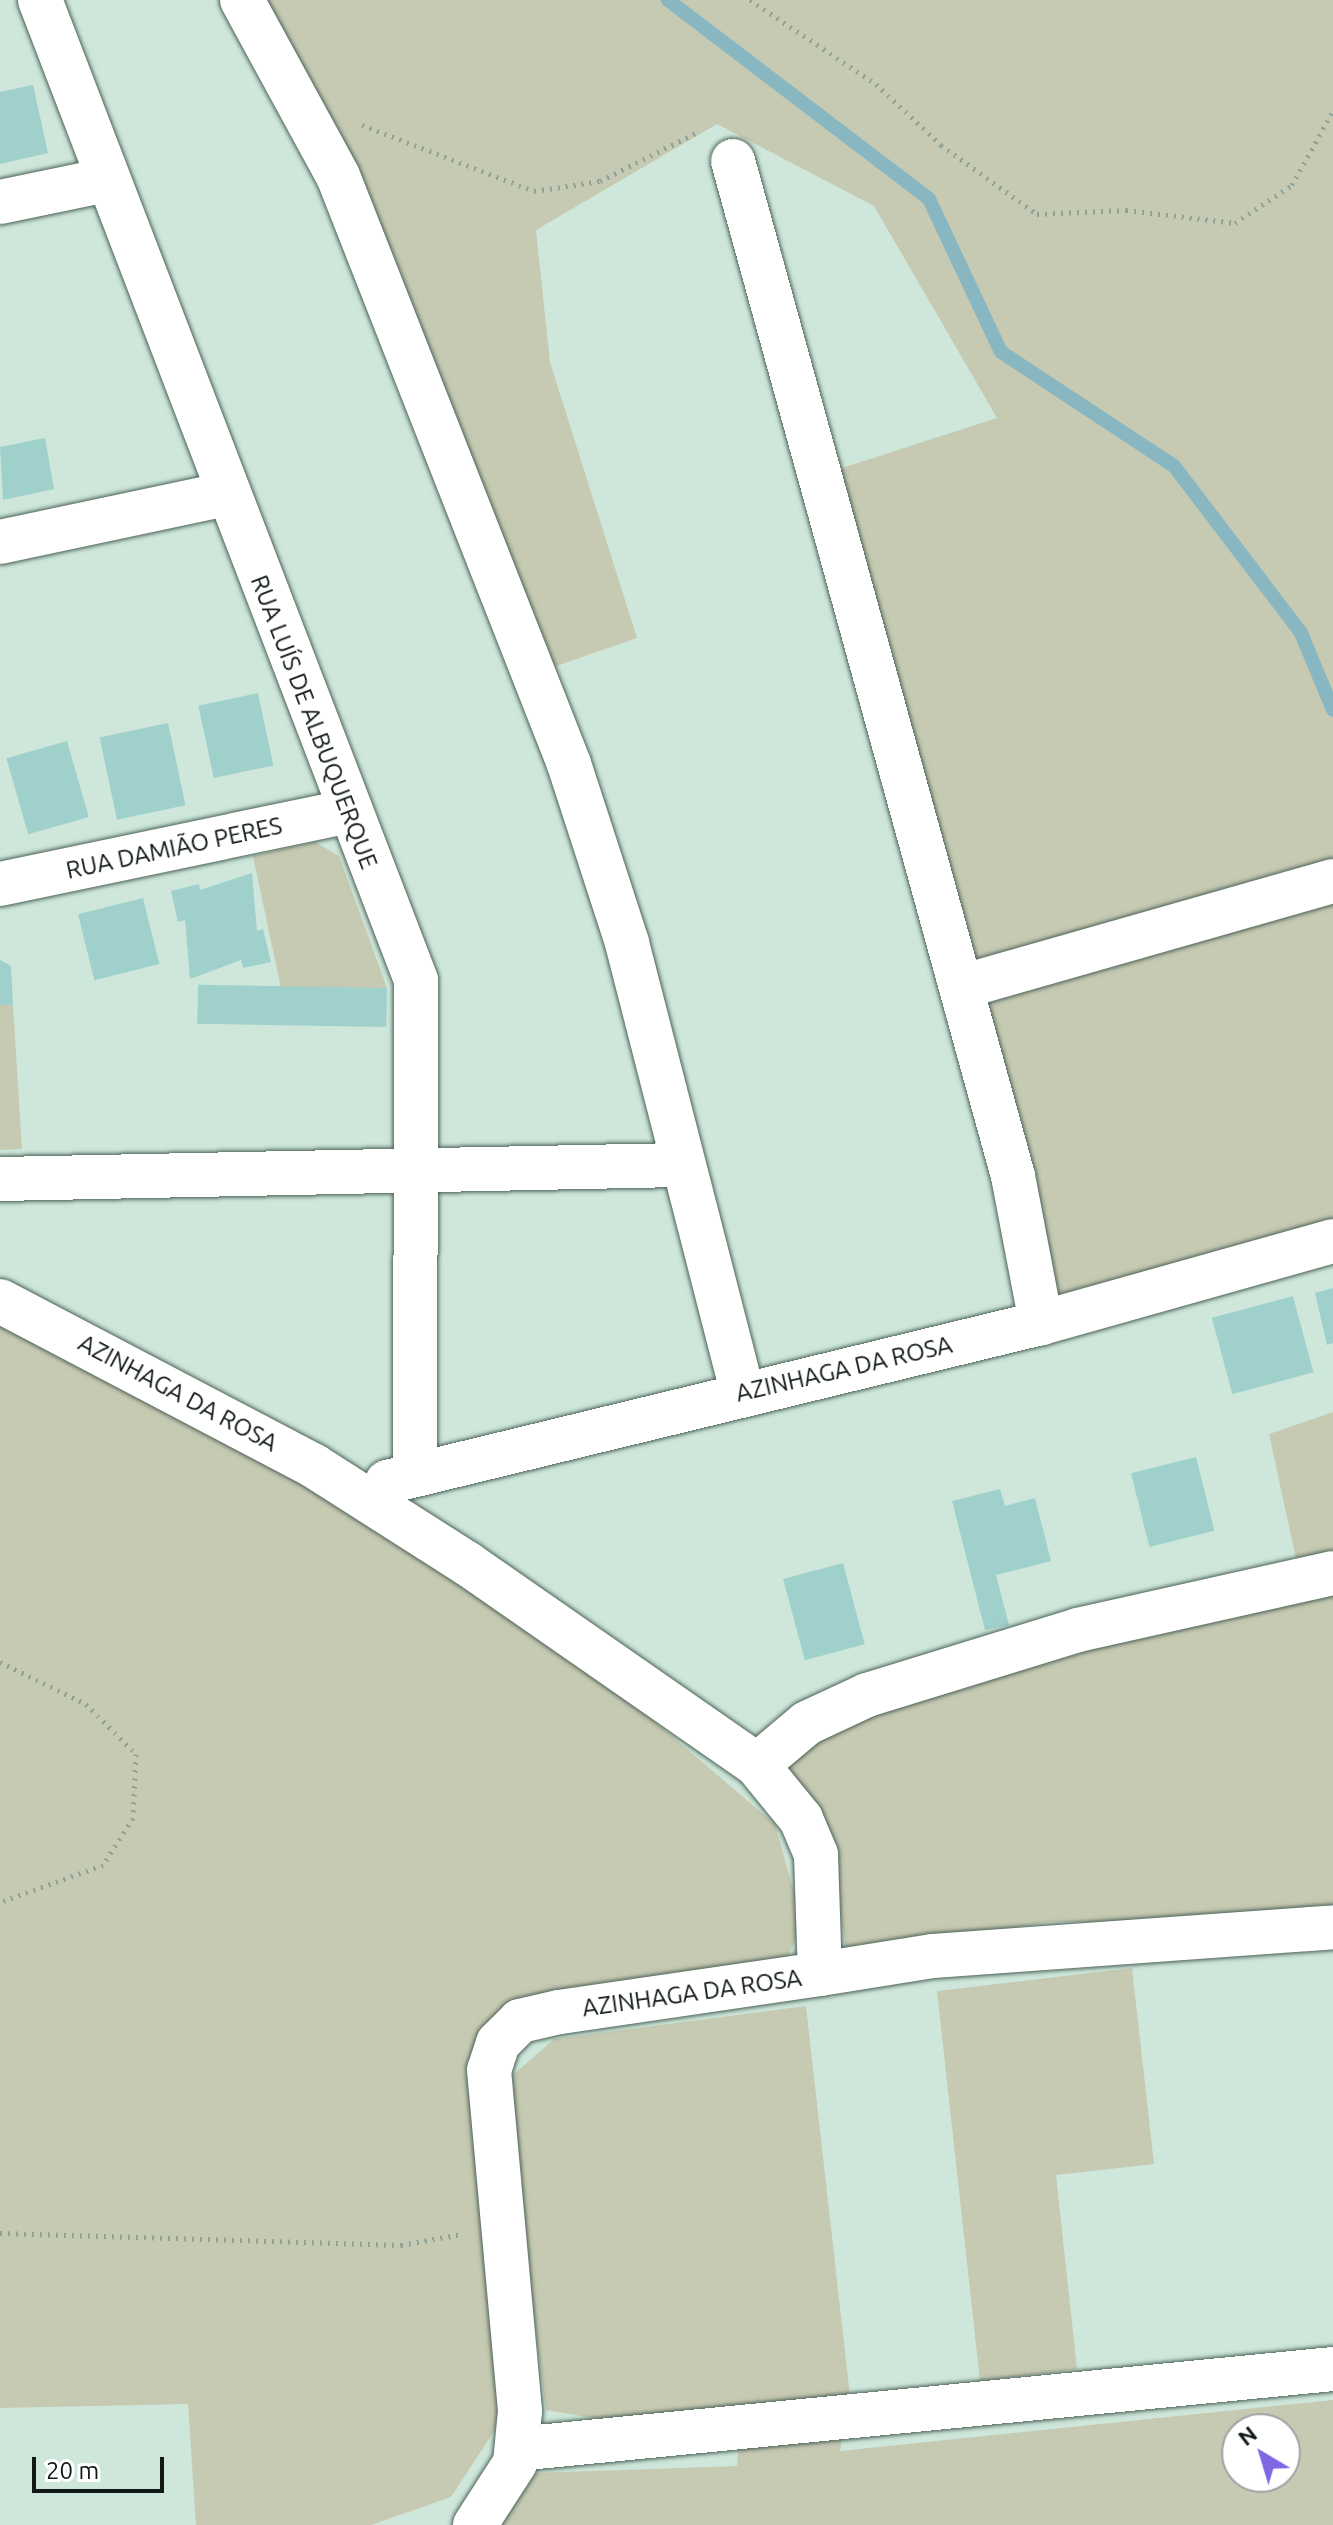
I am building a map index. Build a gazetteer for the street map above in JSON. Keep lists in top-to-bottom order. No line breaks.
{"streets":{"street":["RUA LUÍS DE ALBUQUERQUE","RUA DAMIÃO PERES","AZINHAGA DA ROSA"]},"crossings":[["RUA LUÍS DE ALBUQUERQUE","RUA DAMIÃO PERES"],["RUA LUÍS DE ALBUQUERQUE","AZINHAGA DA ROSA"]],"scale_bar":"20 m","north":"top left"}
